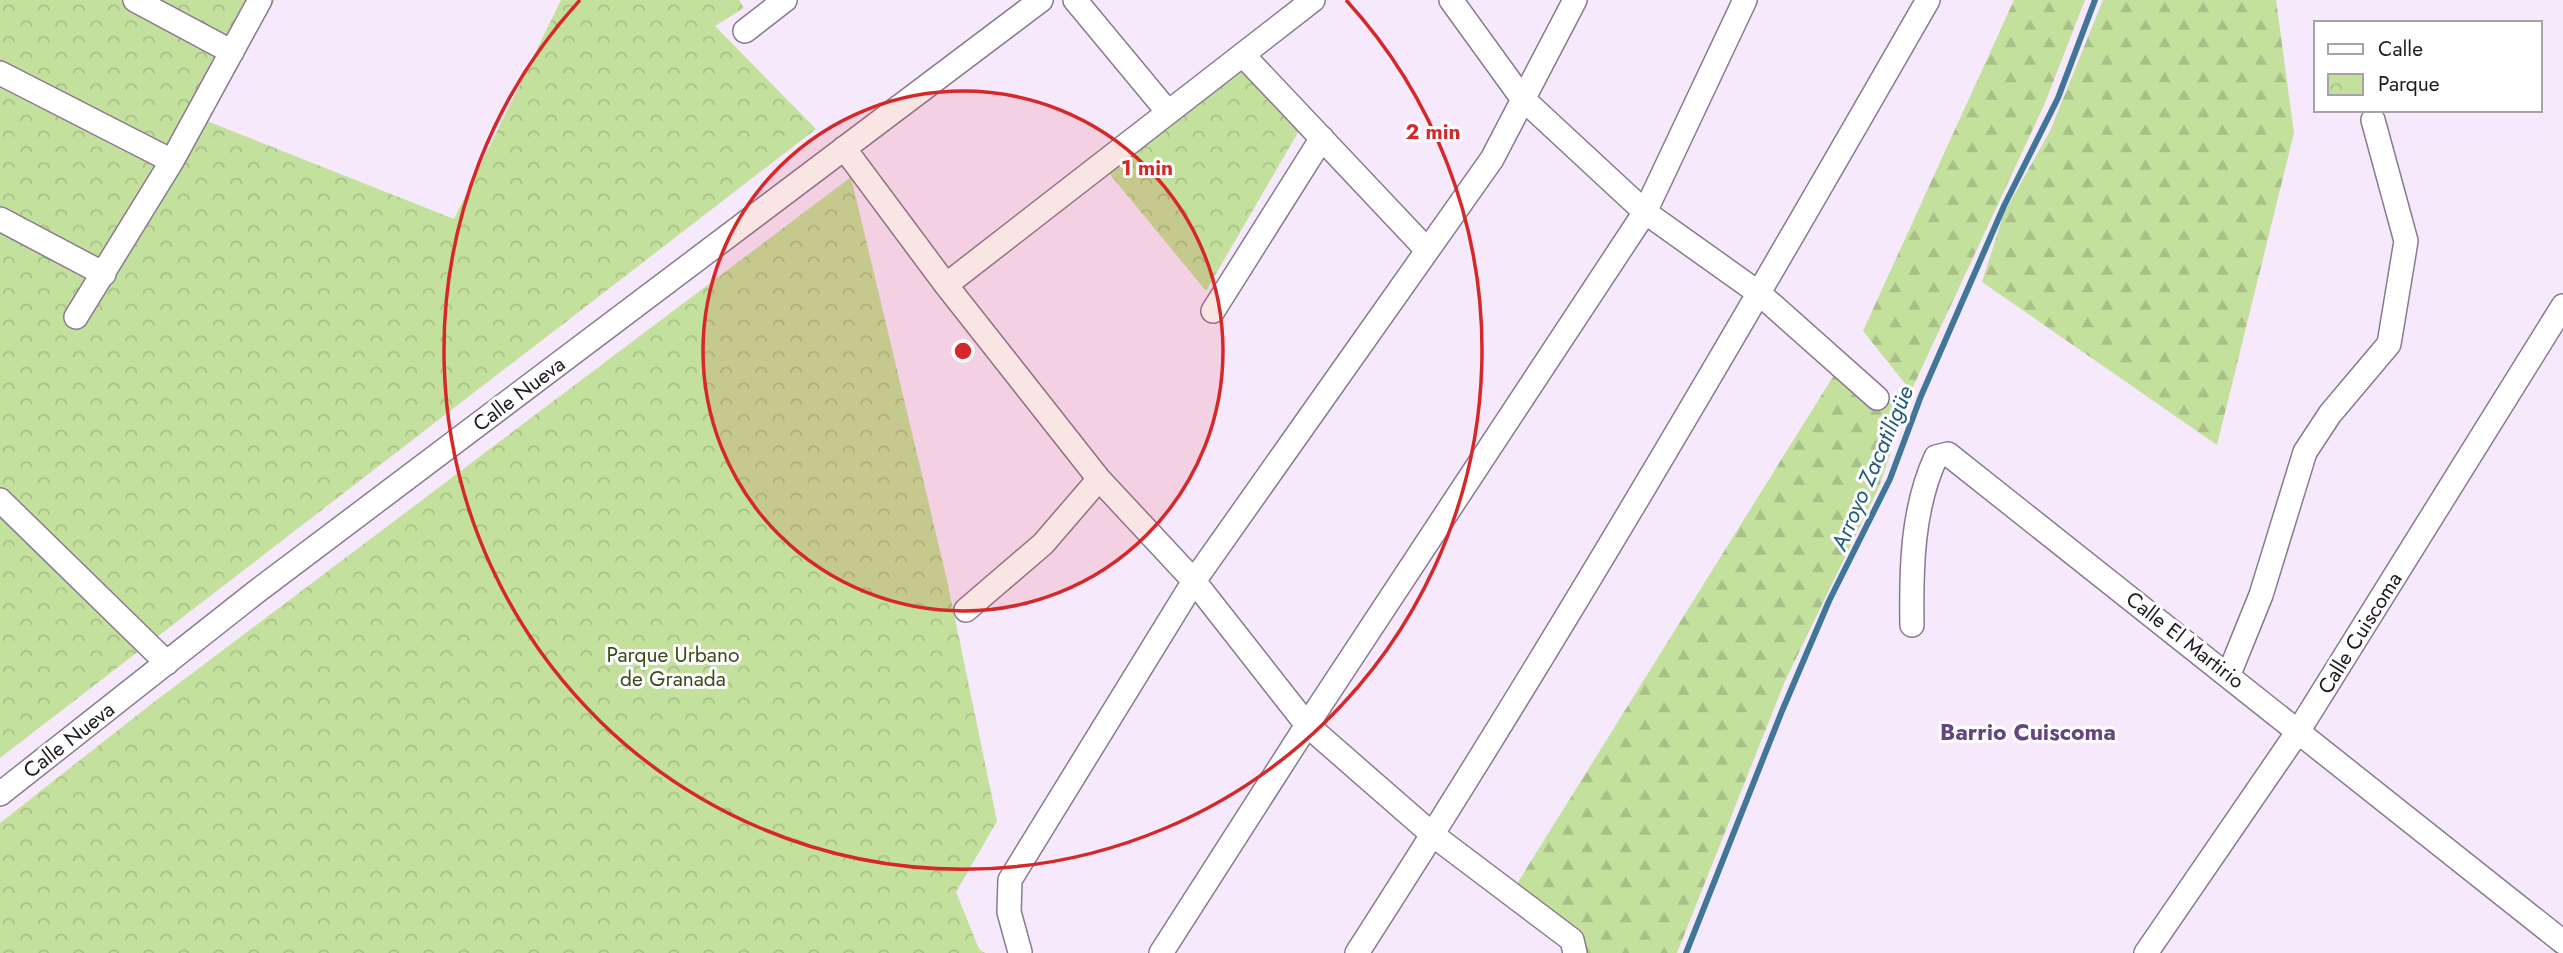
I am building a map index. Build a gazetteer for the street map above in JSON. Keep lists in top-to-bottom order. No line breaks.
{"streets":{"street":["Calle Nueva","Calle Cuiscoma","Calle El Martirio"]},"crossings":[["Calle Cuiscoma","Calle El Martirio"]],"districts":["Barrio Cuiscoma"],"water":["Arroyo Zacatiligüe"],"parks":["Parque Urbano de Granada"],"legend":["Calle","Parque"],"rings":["2 min","1 min"]}
